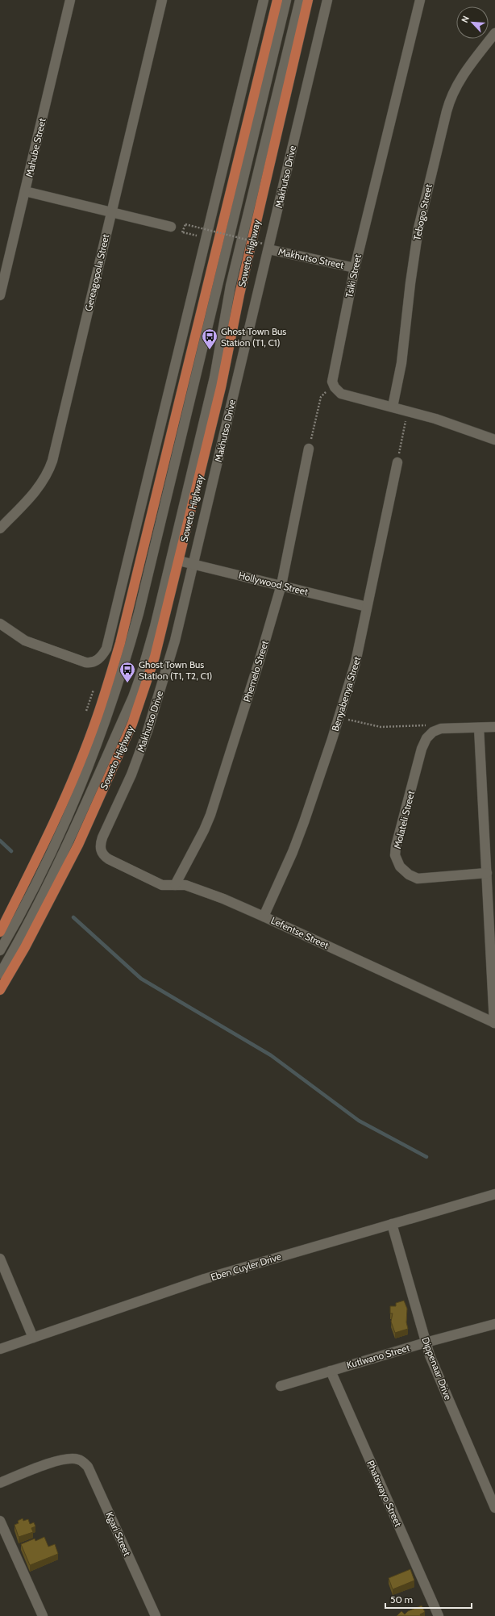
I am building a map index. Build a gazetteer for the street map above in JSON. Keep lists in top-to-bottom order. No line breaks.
{"streets":{"main road":["Soweto Highway"],"street":["Mahube Street","Makhutso Drive","Tebogo Street","Makhutso Street","Gereagopola Street","Tsiki Street","Hollywood Street","Phemelo Street","Benyabenya Street","Molateli Street","Lefentse Street","Eben Cuyler Drive","Kutlwano Street","Dippenaar Drive","Phatswayo Street","Kgari Street"]},"crossings":[["Makhutso Drive","Makhutso Street"],["Makhutso Drive","Hollywood Street"],["Makhutso Drive","Lefentse Street"],["Soweto Highway","Hollywood Street"],["Makhutso Street","Tsiki Street"],["Hollywood Street","Phemelo Street"],["Hollywood Street","Benyabenya Street"],["Phemelo Street","Lefentse Street"],["Benyabenya Street","Lefentse Street"],["Eben Cuyler Drive","Dippenaar Drive"],["Kutlwano Street","Dippenaar Drive"],["Kutlwano Street","Phatswayo Street"]],"places":{"bus stop":["Ghost Town Bus Station (T1, C1)","Ghost Town Bus Station (T1, T2, C1)"]},"scale_bar":"50 m","north":"top left"}
